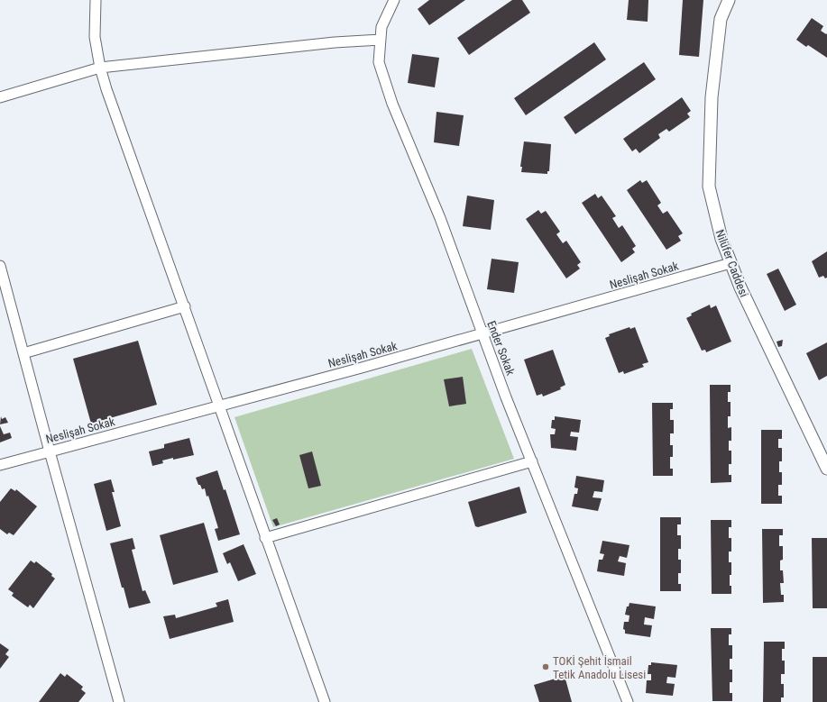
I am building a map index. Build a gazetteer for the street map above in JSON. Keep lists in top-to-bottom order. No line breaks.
{"streets":{"street":["Nilüfer Caddesi","Neslişah Sokak","Ender Sokak"]},"crossings":[["Nilüfer Caddesi","Neslişah Sokak"],["Neslişah Sokak","Ender Sokak"]],"places":["TOKİ Şehit İsmail Tetik Anadolu Lisesi"]}
